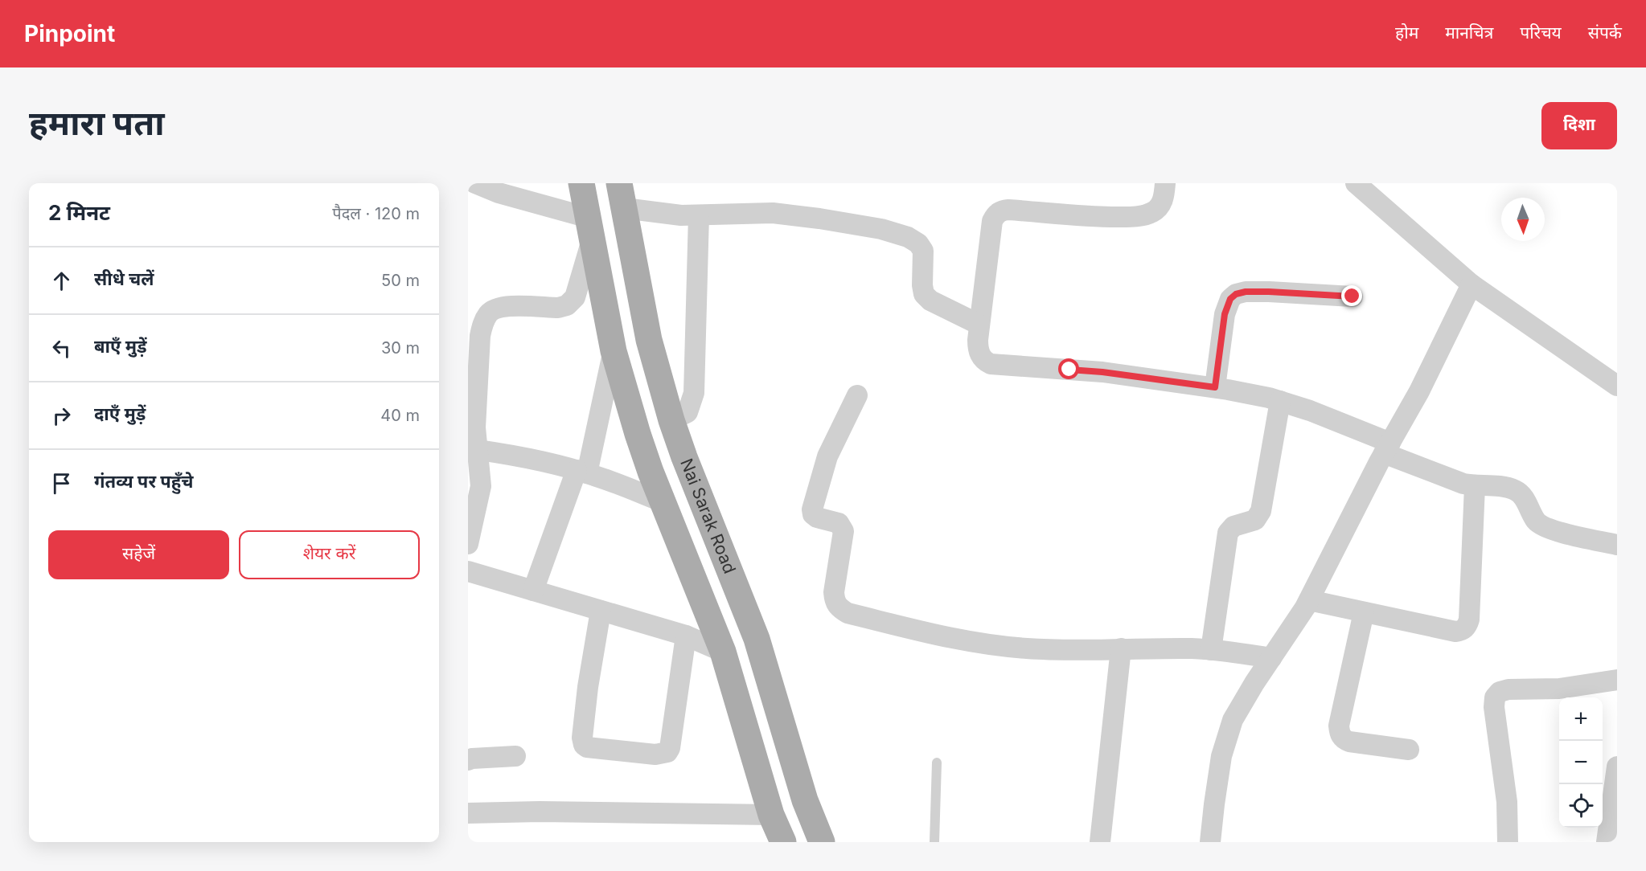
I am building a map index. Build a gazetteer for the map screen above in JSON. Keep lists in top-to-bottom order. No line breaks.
{"streets":{"main road":["Nai Sarak Road"]},"north":"bottom","page":{"header":"Pinpoint","nav":["होम","मानचित्र","परिचय","संपर्क"],"title":"हमारा पता","buttons":["दिशा",["सहेजें","शेयर करें"]],"heading":["2 मिनट","पैदल · 120 m"],"list":[["सीधे चलें","50 m"],["बाएँ मुड़ें","30 m"],["दाएँ मुड़ें","40 m"],"गंतव्य पर पहुँचे"],"map_buttons":["+","−"]}}
